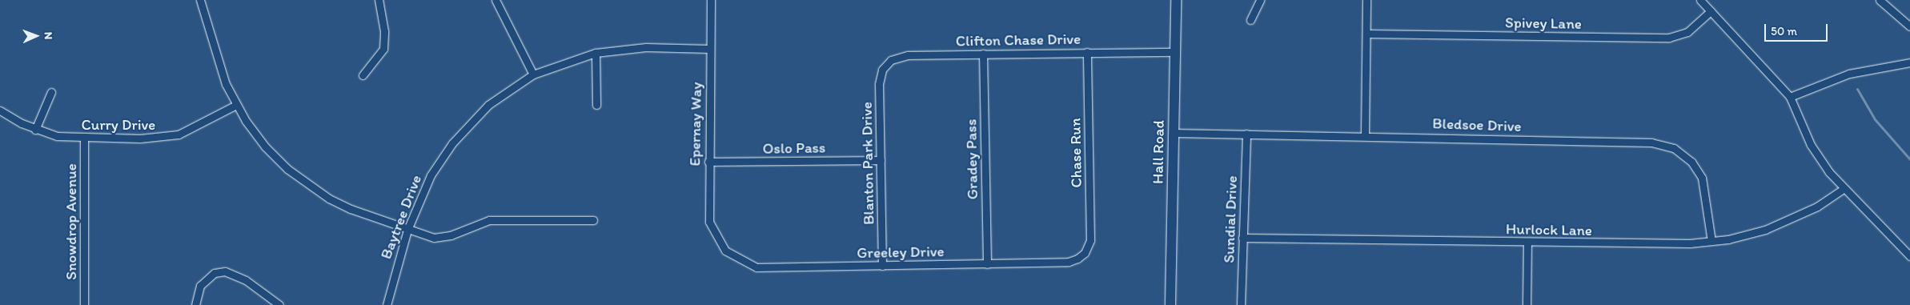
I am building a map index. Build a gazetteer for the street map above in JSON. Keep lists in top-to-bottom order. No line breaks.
{"streets":{"street":["Spivey Lane","Clifton Chase Drive","Epernay Way","Curry Drive","Bledsoe Drive","Oslo Pass","Hall Road","Chase Run","Gradey Pass","Blanton Park Drive","Baytree Drive","Sundial Drive","Snowdrop Avenue","Hurlock Lane","Greeley Drive"]},"crossings":[["Clifton Chase Drive","Hall Road"],["Clifton Chase Drive","Chase Run"],["Clifton Chase Drive","Gradey Pass"],["Clifton Chase Drive","Blanton Park Drive"],["Epernay Way","Oslo Pass"],["Epernay Way","Baytree Drive"],["Epernay Way","Greeley Drive"],["Curry Drive","Snowdrop Avenue"],["Bledsoe Drive","Hall Road"],["Bledsoe Drive","Sundial Drive"],["Bledsoe Drive","Hurlock Lane"],["Oslo Pass","Blanton Park Drive"],["Chase Run","Greeley Drive"],["Gradey Pass","Greeley Drive"],["Blanton Park Drive","Greeley Drive"],["Sundial Drive","Hurlock Lane"]],"scale_bar":"50 m","north":"right"}
